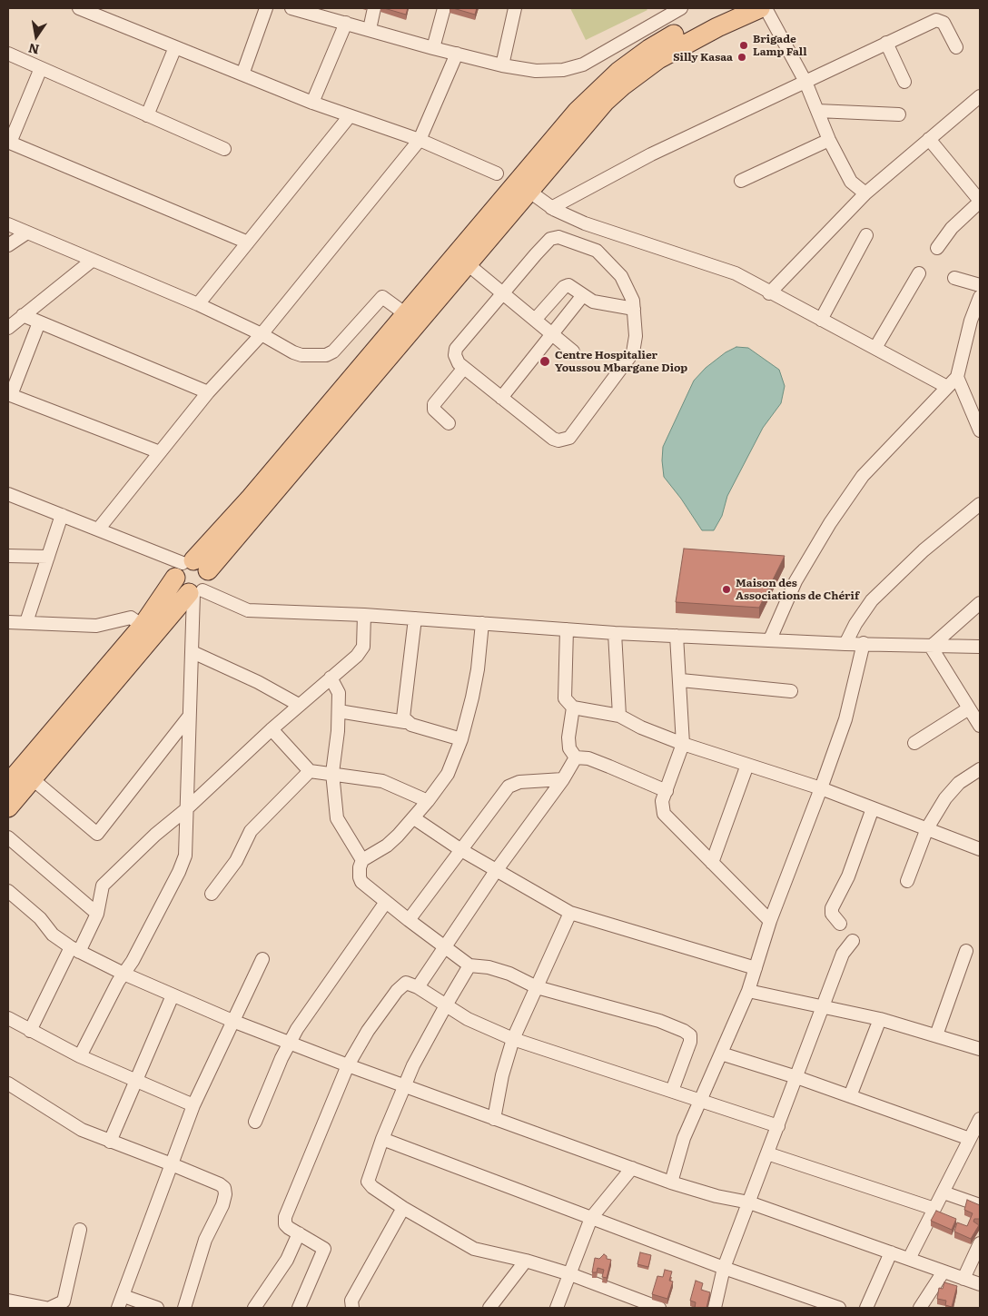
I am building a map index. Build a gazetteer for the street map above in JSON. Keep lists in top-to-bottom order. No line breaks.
{"places":["Brigade Lamp Fall","Silly Kasaa","Centre Hospitalier Youssou Mbargane Diop","Maison des Associations de Chérif"],"north":"bottom"}
